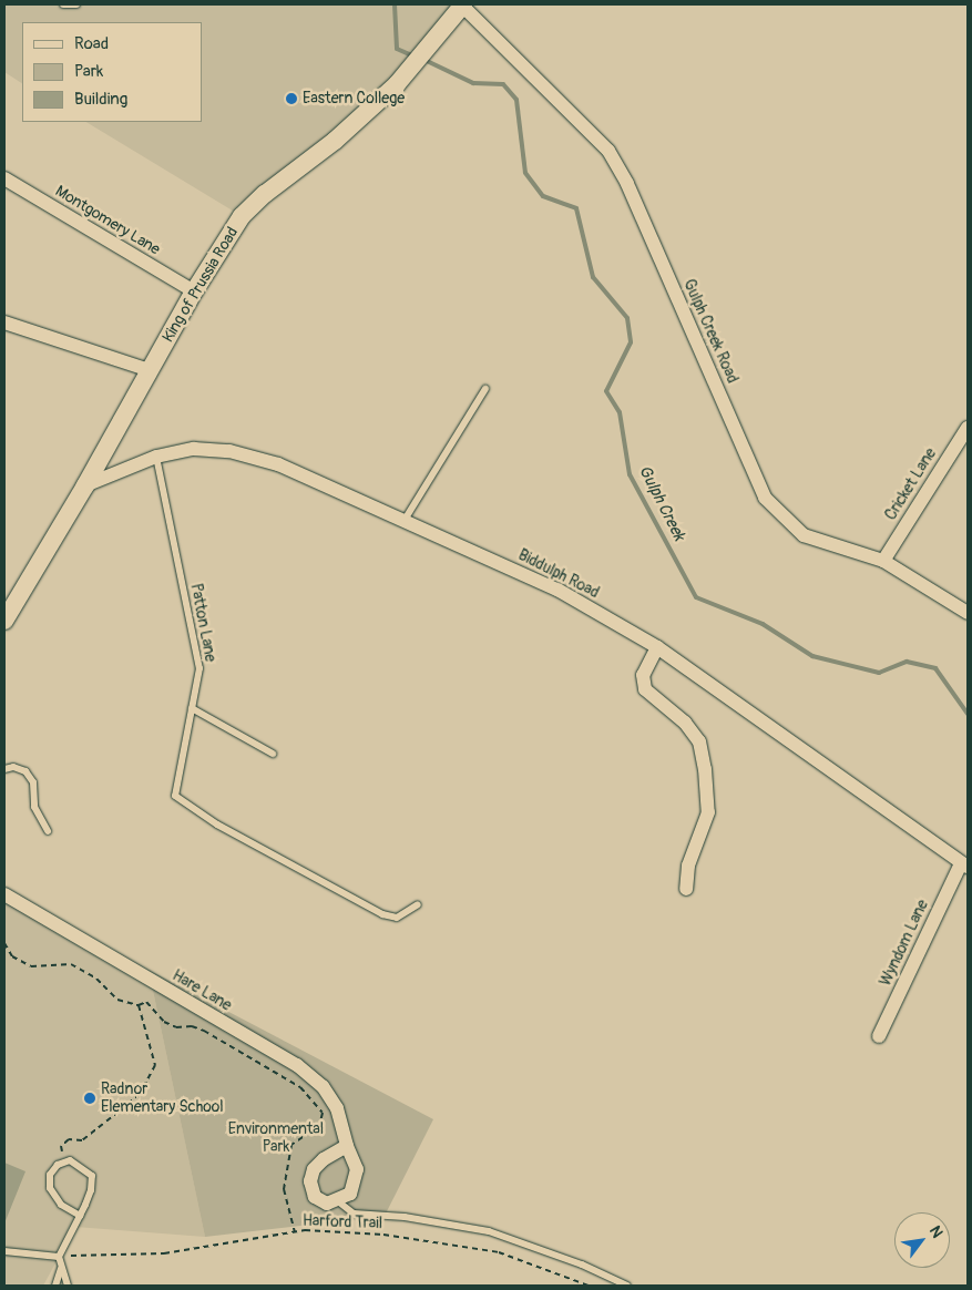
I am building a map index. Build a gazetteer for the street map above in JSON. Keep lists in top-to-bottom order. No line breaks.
{"streets":{"street":["Montgomery Lane","King of Prussia Road","Gulph Creek Road","Cricket Lane","Biddulph Road","Wyndom Lane","Hare Lane"],"lane":["Patton Lane"],"path":["Harford Trail"]},"crossings":[["Montgomery Lane","King of Prussia Road"],["King of Prussia Road","Gulph Creek Road"],["King of Prussia Road","Biddulph Road"],["Gulph Creek Road","Cricket Lane"],["Biddulph Road","Patton Lane"],["Biddulph Road","Wyndom Lane"]],"water":["Gulph Creek"],"parks":["Environmental Park"],"places":["Eastern College","Radnor Elementary School"],"legend":["Road","Park","Building"],"north":"top right"}
